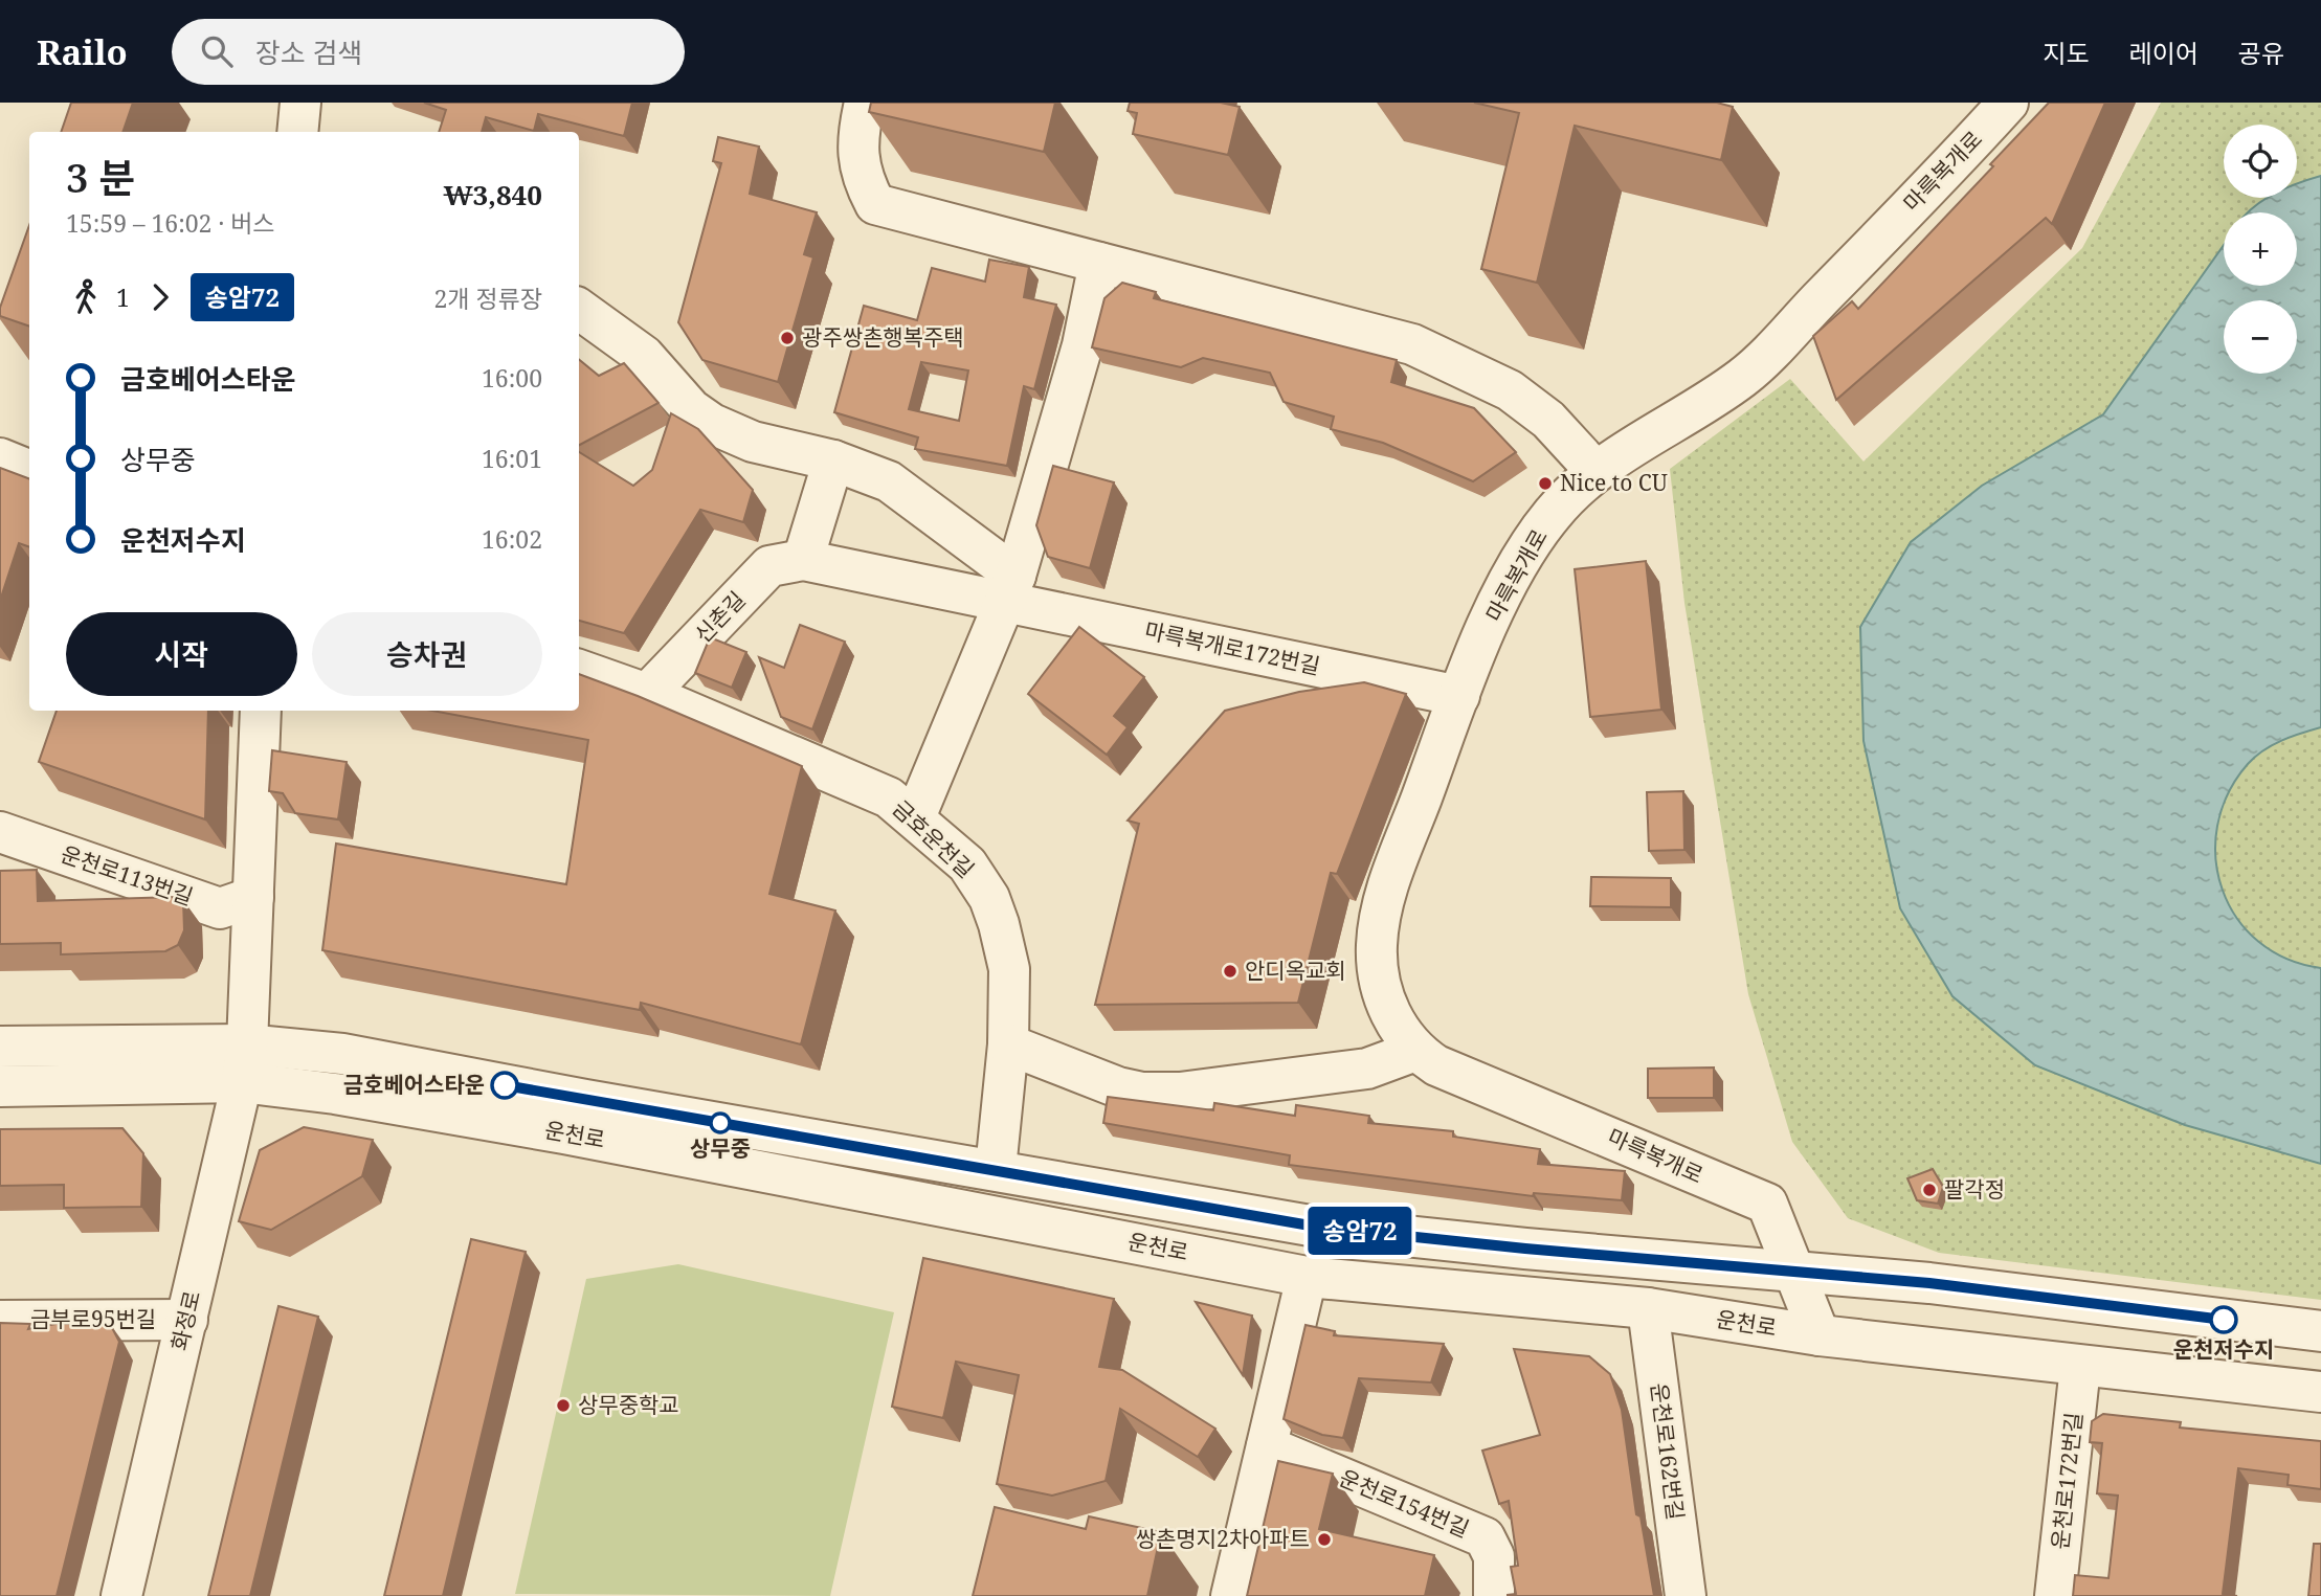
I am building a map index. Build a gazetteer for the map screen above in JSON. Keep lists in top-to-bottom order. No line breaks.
{"streets":{"street":["마륵복개로","신촌길","마륵복개로172번길","금호운천길","운천로113번길","운천로","금부로95번길","화정로","운천로162번길","운천로172번길","운천로154번길"]},"crossings":[["마륵복개로","마륵복개로172번길"],["마륵복개로","운천로"],["신촌길","마륵복개로172번길"],["신촌길","금호운천길"],["금호운천길","운천로"],["운천로","화정로"],["운천로","운천로162번길"],["운천로","운천로172번길"],["금부로95번길","화정로"]],"places":["광주쌍촌행복주택","Nice to CU","안디옥교회","금호베어스타운","상무중","팔각정","운천저수지","상무중학교","쌍촌명지2차아파트"],"lines":["bus line 송암72"],"page":{"header":"Railo","search":"장소 검색","nav":["지도","레이어","공유"],"on_map":"송암72","map_buttons":["+","−"],"heading":["3 분","15:59 – 16:02 · 버스","₩3,840"],"legs":["1","송암72","2개 정류장"],"list":[{"name":"금호베어스타운","value":"16:00"},{"name":"상무중","value":"16:01"},{"name":"운천저수지","value":"16:02"}],"buttons":["시작","승차권"]}}
